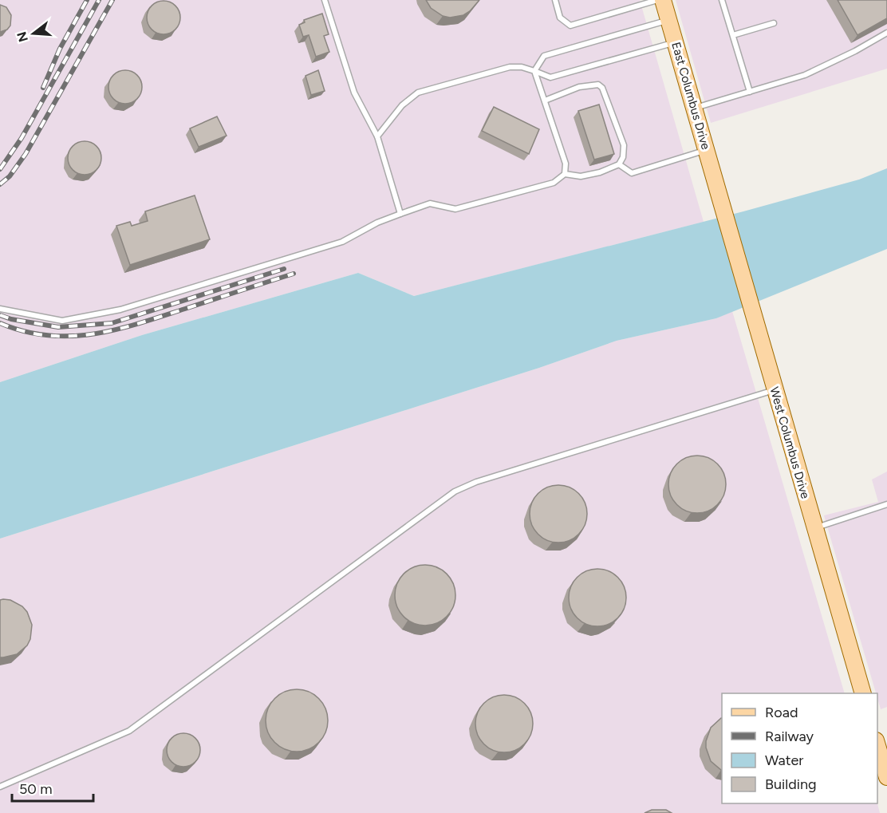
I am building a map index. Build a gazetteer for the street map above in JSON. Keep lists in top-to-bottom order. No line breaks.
{"streets":{"main road":["East Columbus Drive","West Columbus Drive"]},"crossings":[["East Columbus Drive","West Columbus Drive"]],"legend":["Road","Railway","Water","Building"],"scale_bar":"50 m","north":"left"}
